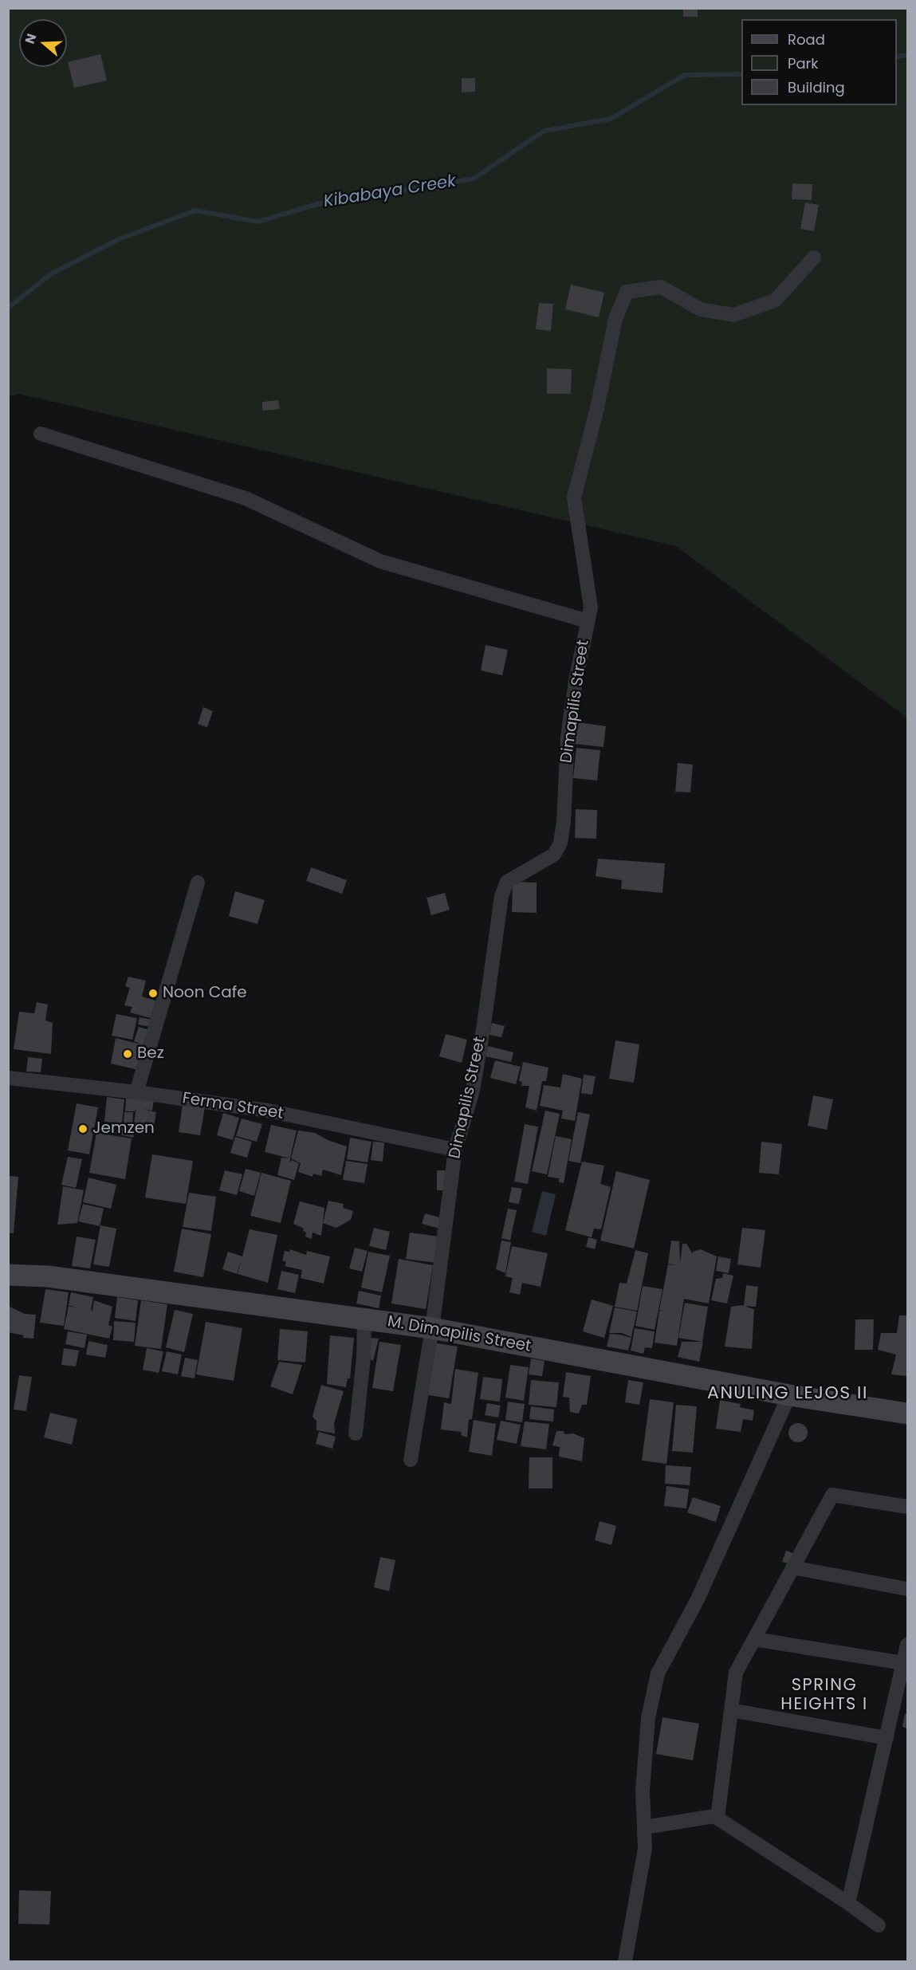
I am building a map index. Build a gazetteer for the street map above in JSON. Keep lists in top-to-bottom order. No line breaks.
{"streets":{"main road":["M. Dimapilis Street"],"street":["Dimapilis Street","Ferma Street"]},"crossings":[["Dimapilis Street","Ferma Street"],["Dimapilis Street","M. Dimapilis Street"]],"districts":["ANULING LEJOS II","SPRING HEIGHTS I"],"water":["Kibabaya Creek"],"places":["Noon Cafe","Bez","Jemzen"],"legend":["Road","Park","Building"],"north":"left"}
